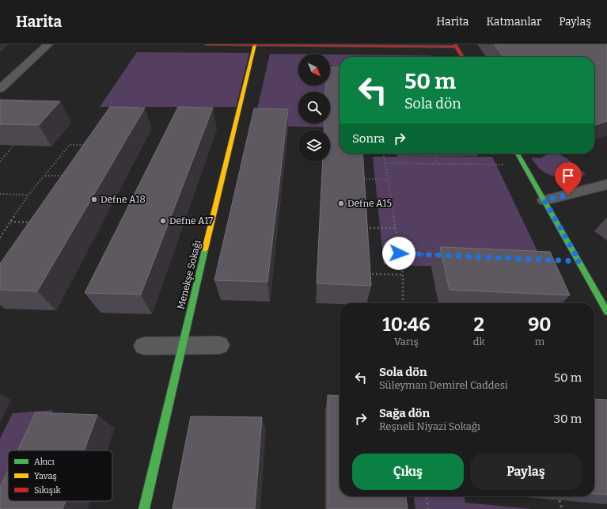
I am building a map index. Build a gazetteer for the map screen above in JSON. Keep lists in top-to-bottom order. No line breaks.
{"streets":{"street":["Menekşe Sokağı"]},"places":["Defne A18","Defne A15","Defne A17"],"legend":["Akıcı","Yavaş","Sıkışık"],"north":"bottom right","page":{"header":"Harita","nav":["Harita","Katmanlar","Paylaş"],"turn":["50 m","Sola dön"],"then":"Sonra","eta":["10:46","Varış","2","dk","90","m"],"list":[{"name":"Sola dön","note":"Süleyman Demirel Caddesi","value":"50 m"},{"name":"Sağa dön","note":"Reşneli Niyazi Sokağı","value":"30 m"}],"buttons":["Çıkış","Paylaş"]}}
